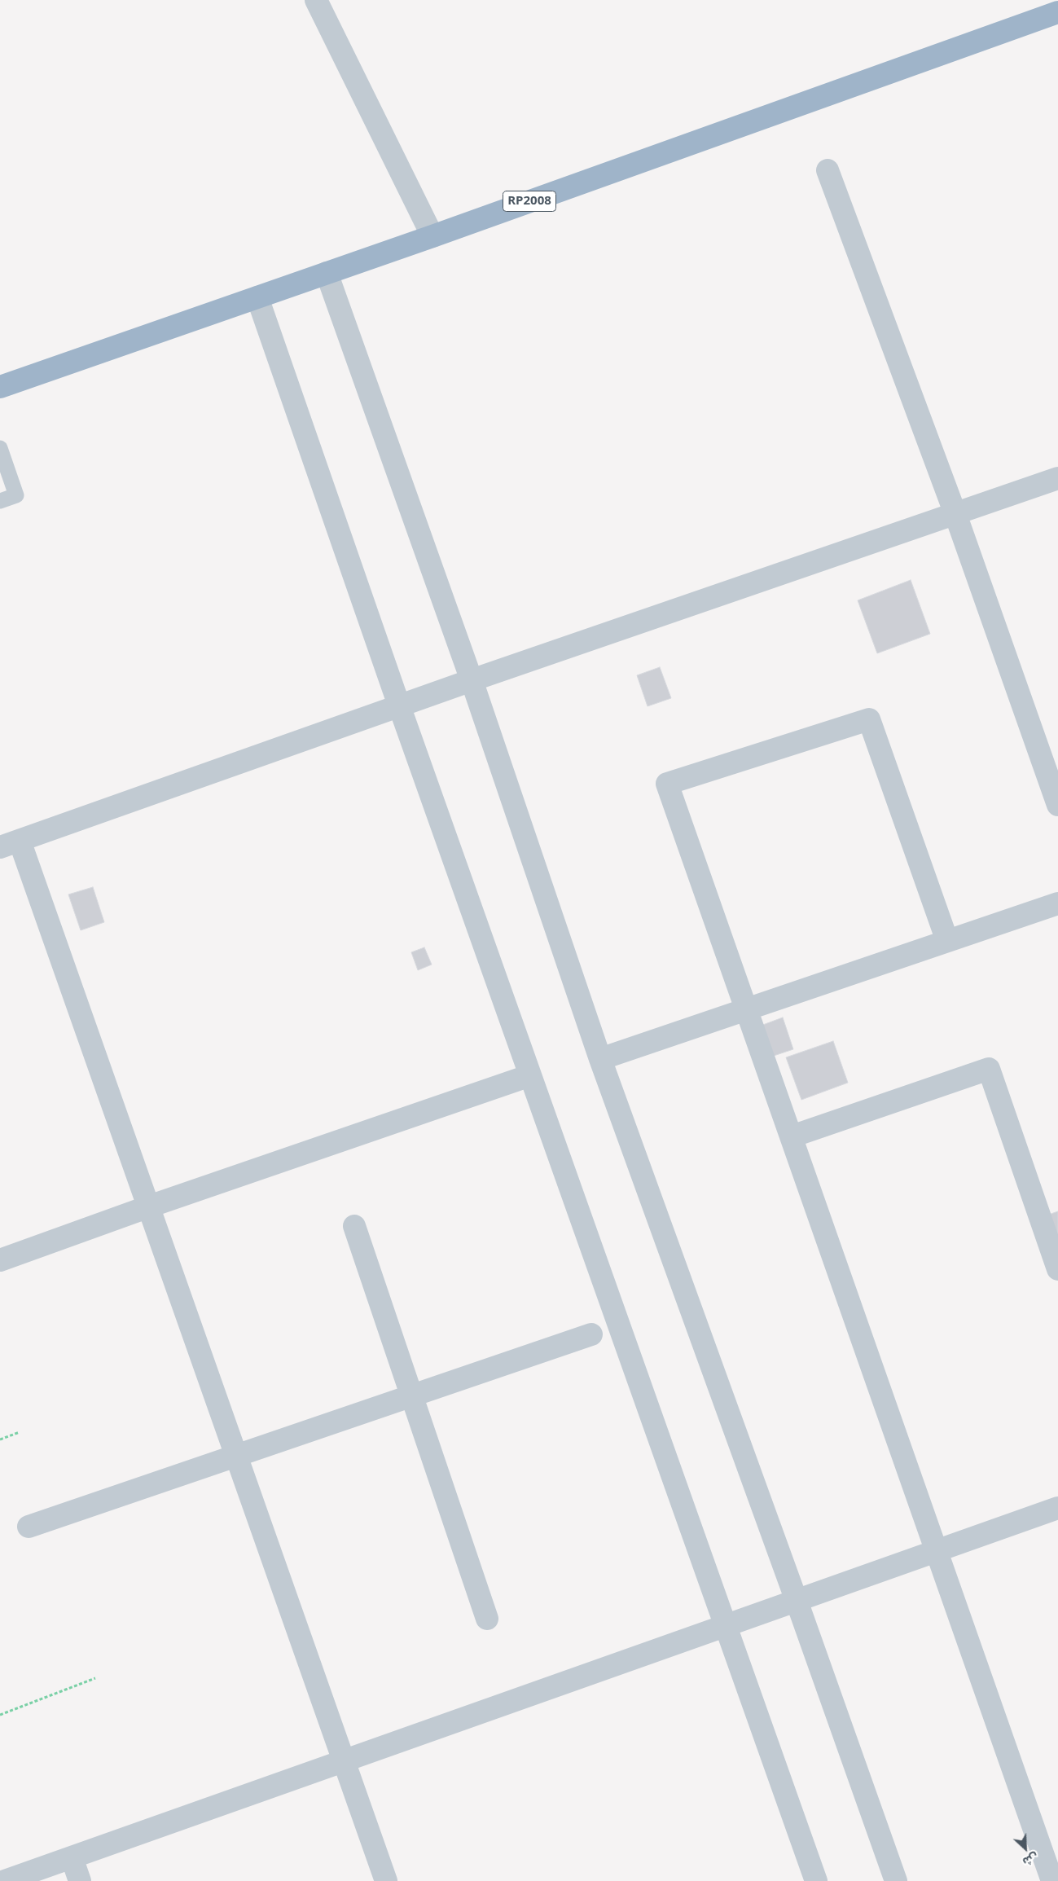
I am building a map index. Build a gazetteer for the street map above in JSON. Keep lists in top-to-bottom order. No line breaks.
{"streets":{"highway":["RP2008"]},"north":"bottom right"}
